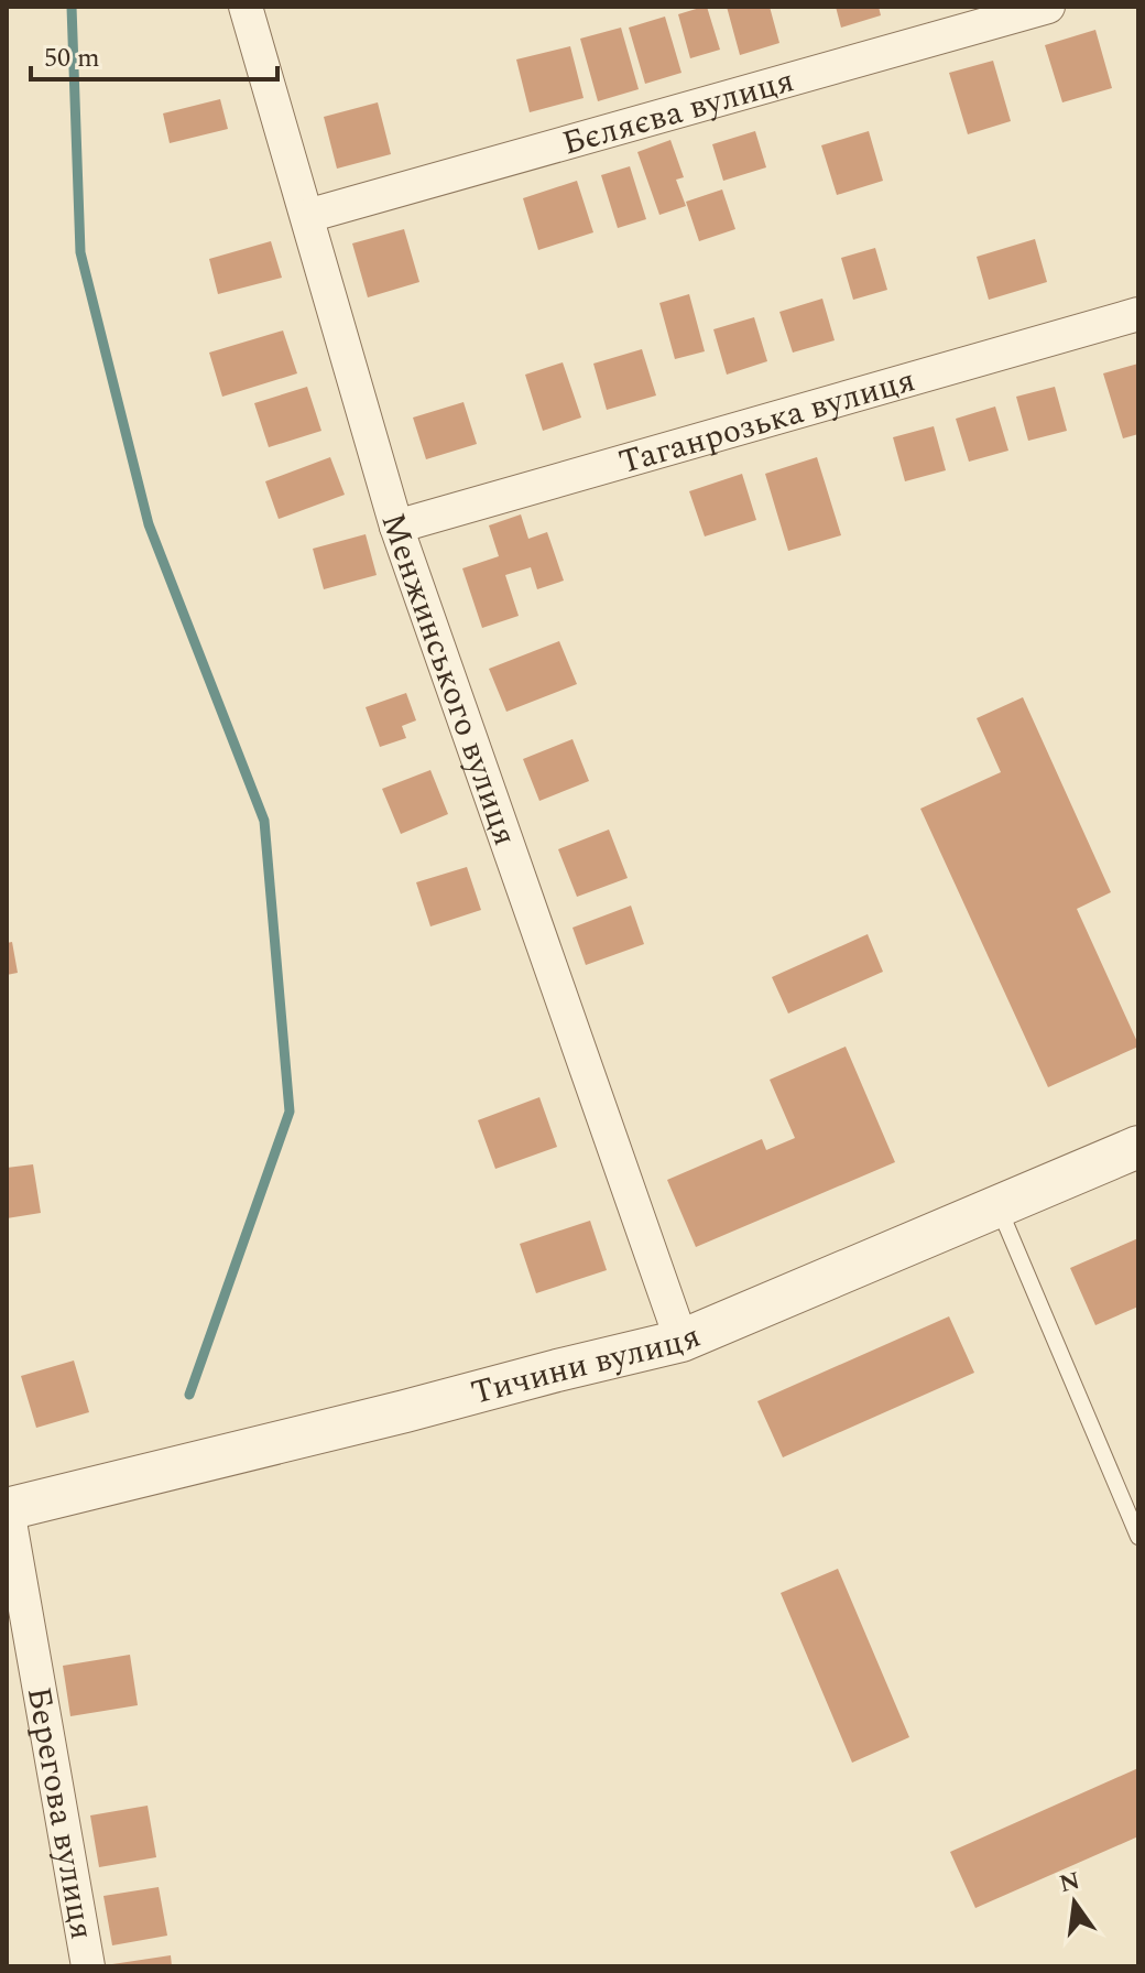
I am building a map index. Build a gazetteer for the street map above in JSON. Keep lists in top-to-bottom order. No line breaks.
{"streets":{"street":["Бєляєва вулиця","Таганрозька вулиця","Менжинського вулиця","Тичини вулиця","Берегова вулиця"]},"crossings":[["Бєляєва вулиця","Менжинського вулиця"],["Таганрозька вулиця","Менжинського вулиця"],["Менжинського вулиця","Тичини вулиця"],["Тичини вулиця","Берегова вулиця"]],"scale_bar":"50 m","north":"top"}
